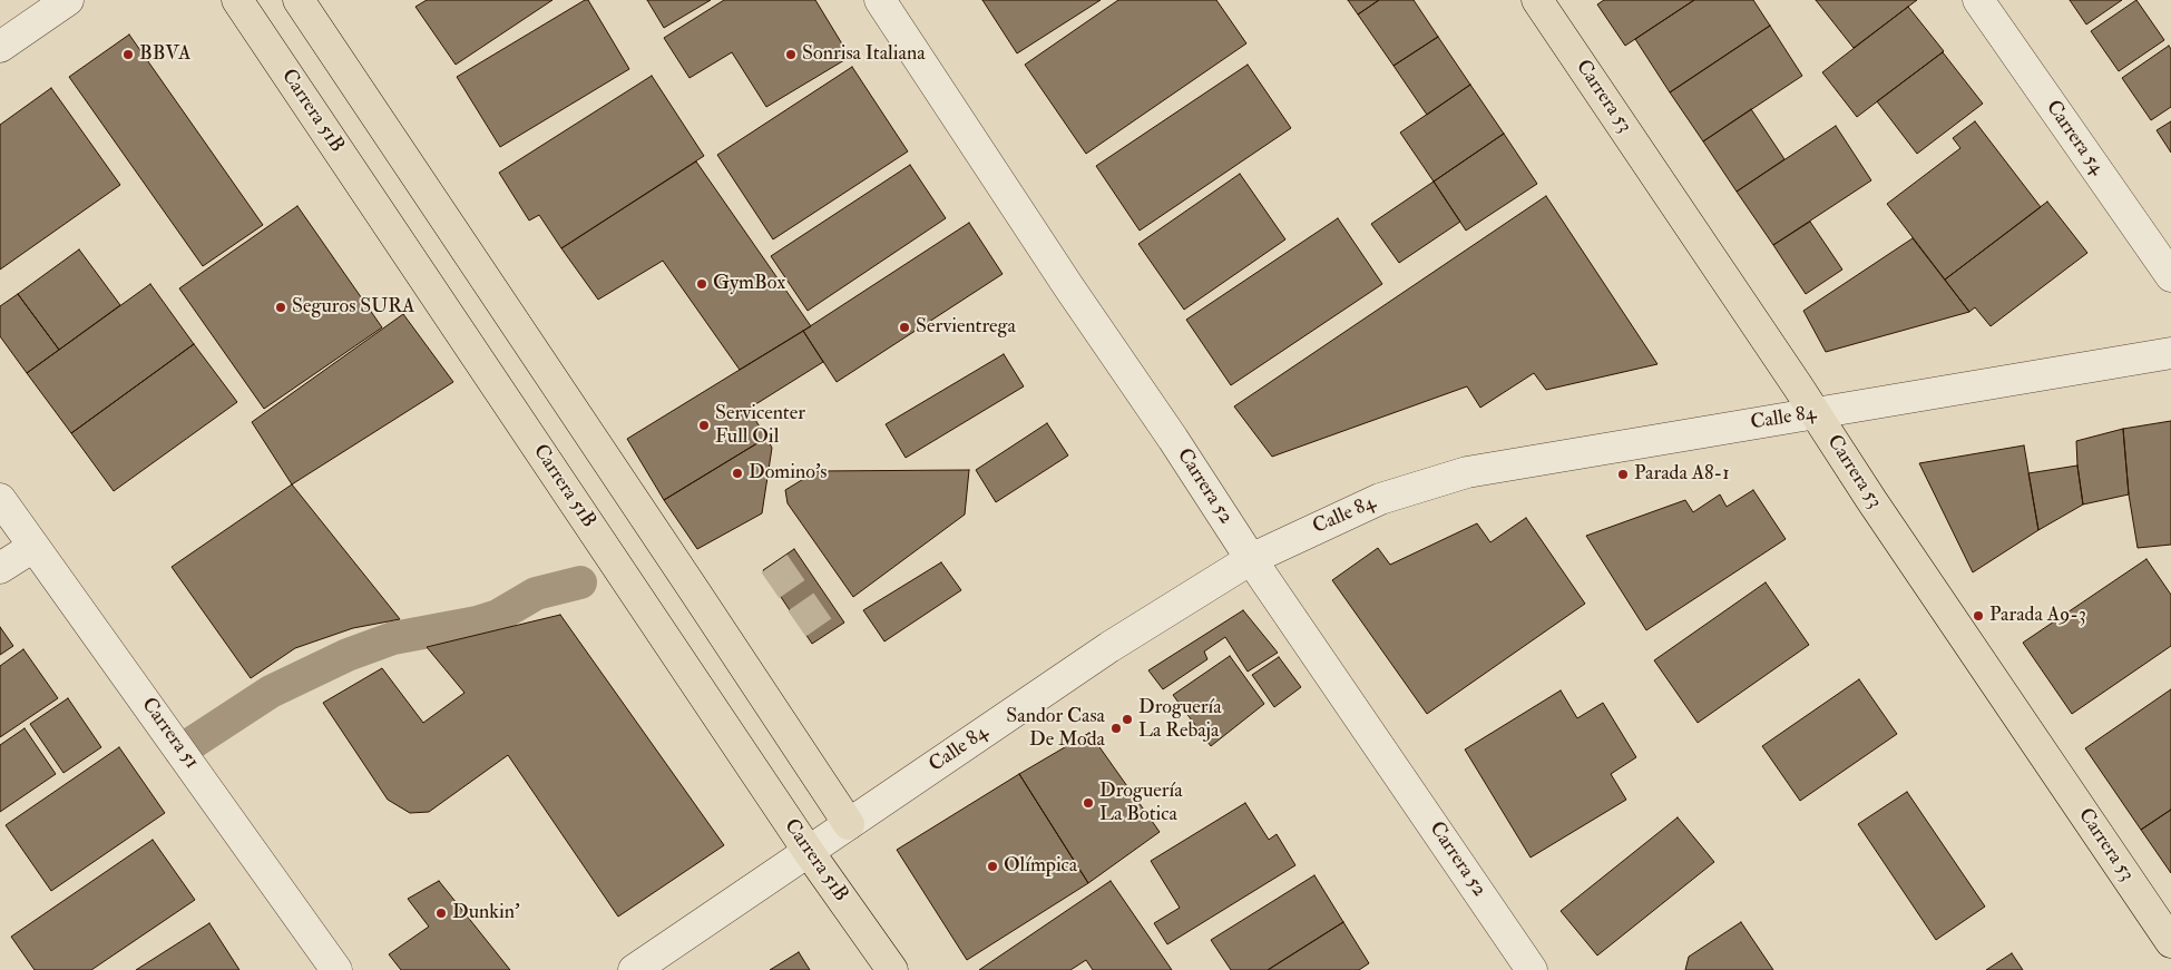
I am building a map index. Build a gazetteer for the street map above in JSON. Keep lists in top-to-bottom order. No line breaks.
{"streets":{"main road":["Carrera 53","Carrera 51B"],"street":["Carrera 54","Calle 84","Carrera 52","Carrera 51"]},"crossings":[["Carrera 53","Calle 84"],["Carrera 51B","Calle 84"],["Calle 84","Carrera 52"]],"places":["BBVA","Sonrisa Italiana","GymBox","Seguros SURA","Servientrega","Servicenter Full Oil","Domino's","Parada A8-1","Parada A9-3","Droguería La Rebaja","Sandor Casa De Moda","Droguería La Botica","Olímpica","Dunkin'"]}
